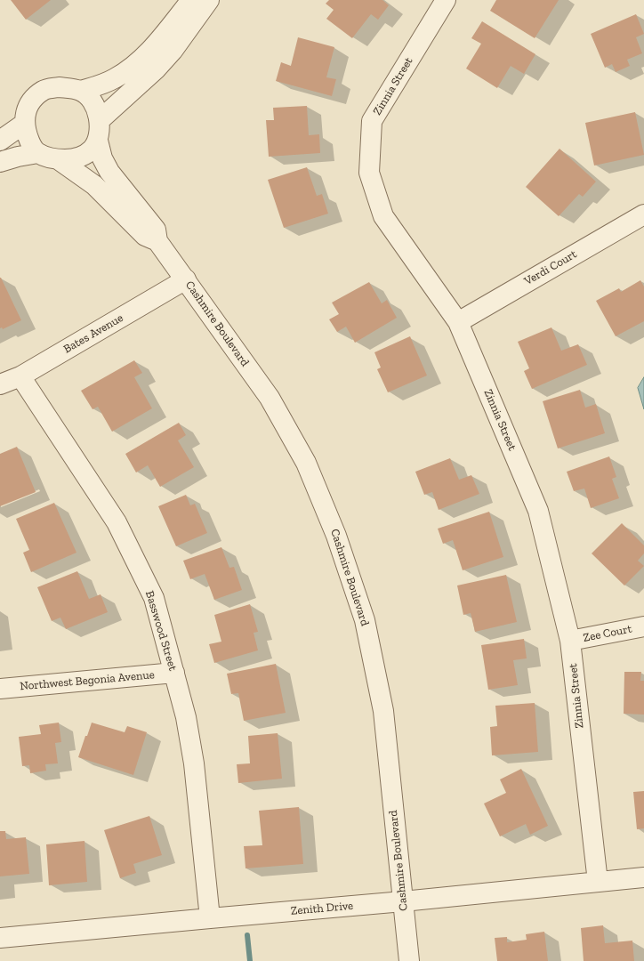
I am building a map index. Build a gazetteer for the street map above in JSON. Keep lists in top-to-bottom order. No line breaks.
{"streets":{"street":["Zinnia Street","Verdi Court","Cashmire Boulevard","Bates Avenue","Basswood Street","Zee Court","Northwest Begonia Avenue","Zenith Drive"]},"crossings":[["Zinnia Street","Verdi Court"],["Zinnia Street","Zee Court"],["Zinnia Street","Zenith Drive"],["Cashmire Boulevard","Bates Avenue"],["Cashmire Boulevard","Zenith Drive"],["Bates Avenue","Basswood Street"],["Basswood Street","Northwest Begonia Avenue"],["Basswood Street","Zenith Drive"]]}
